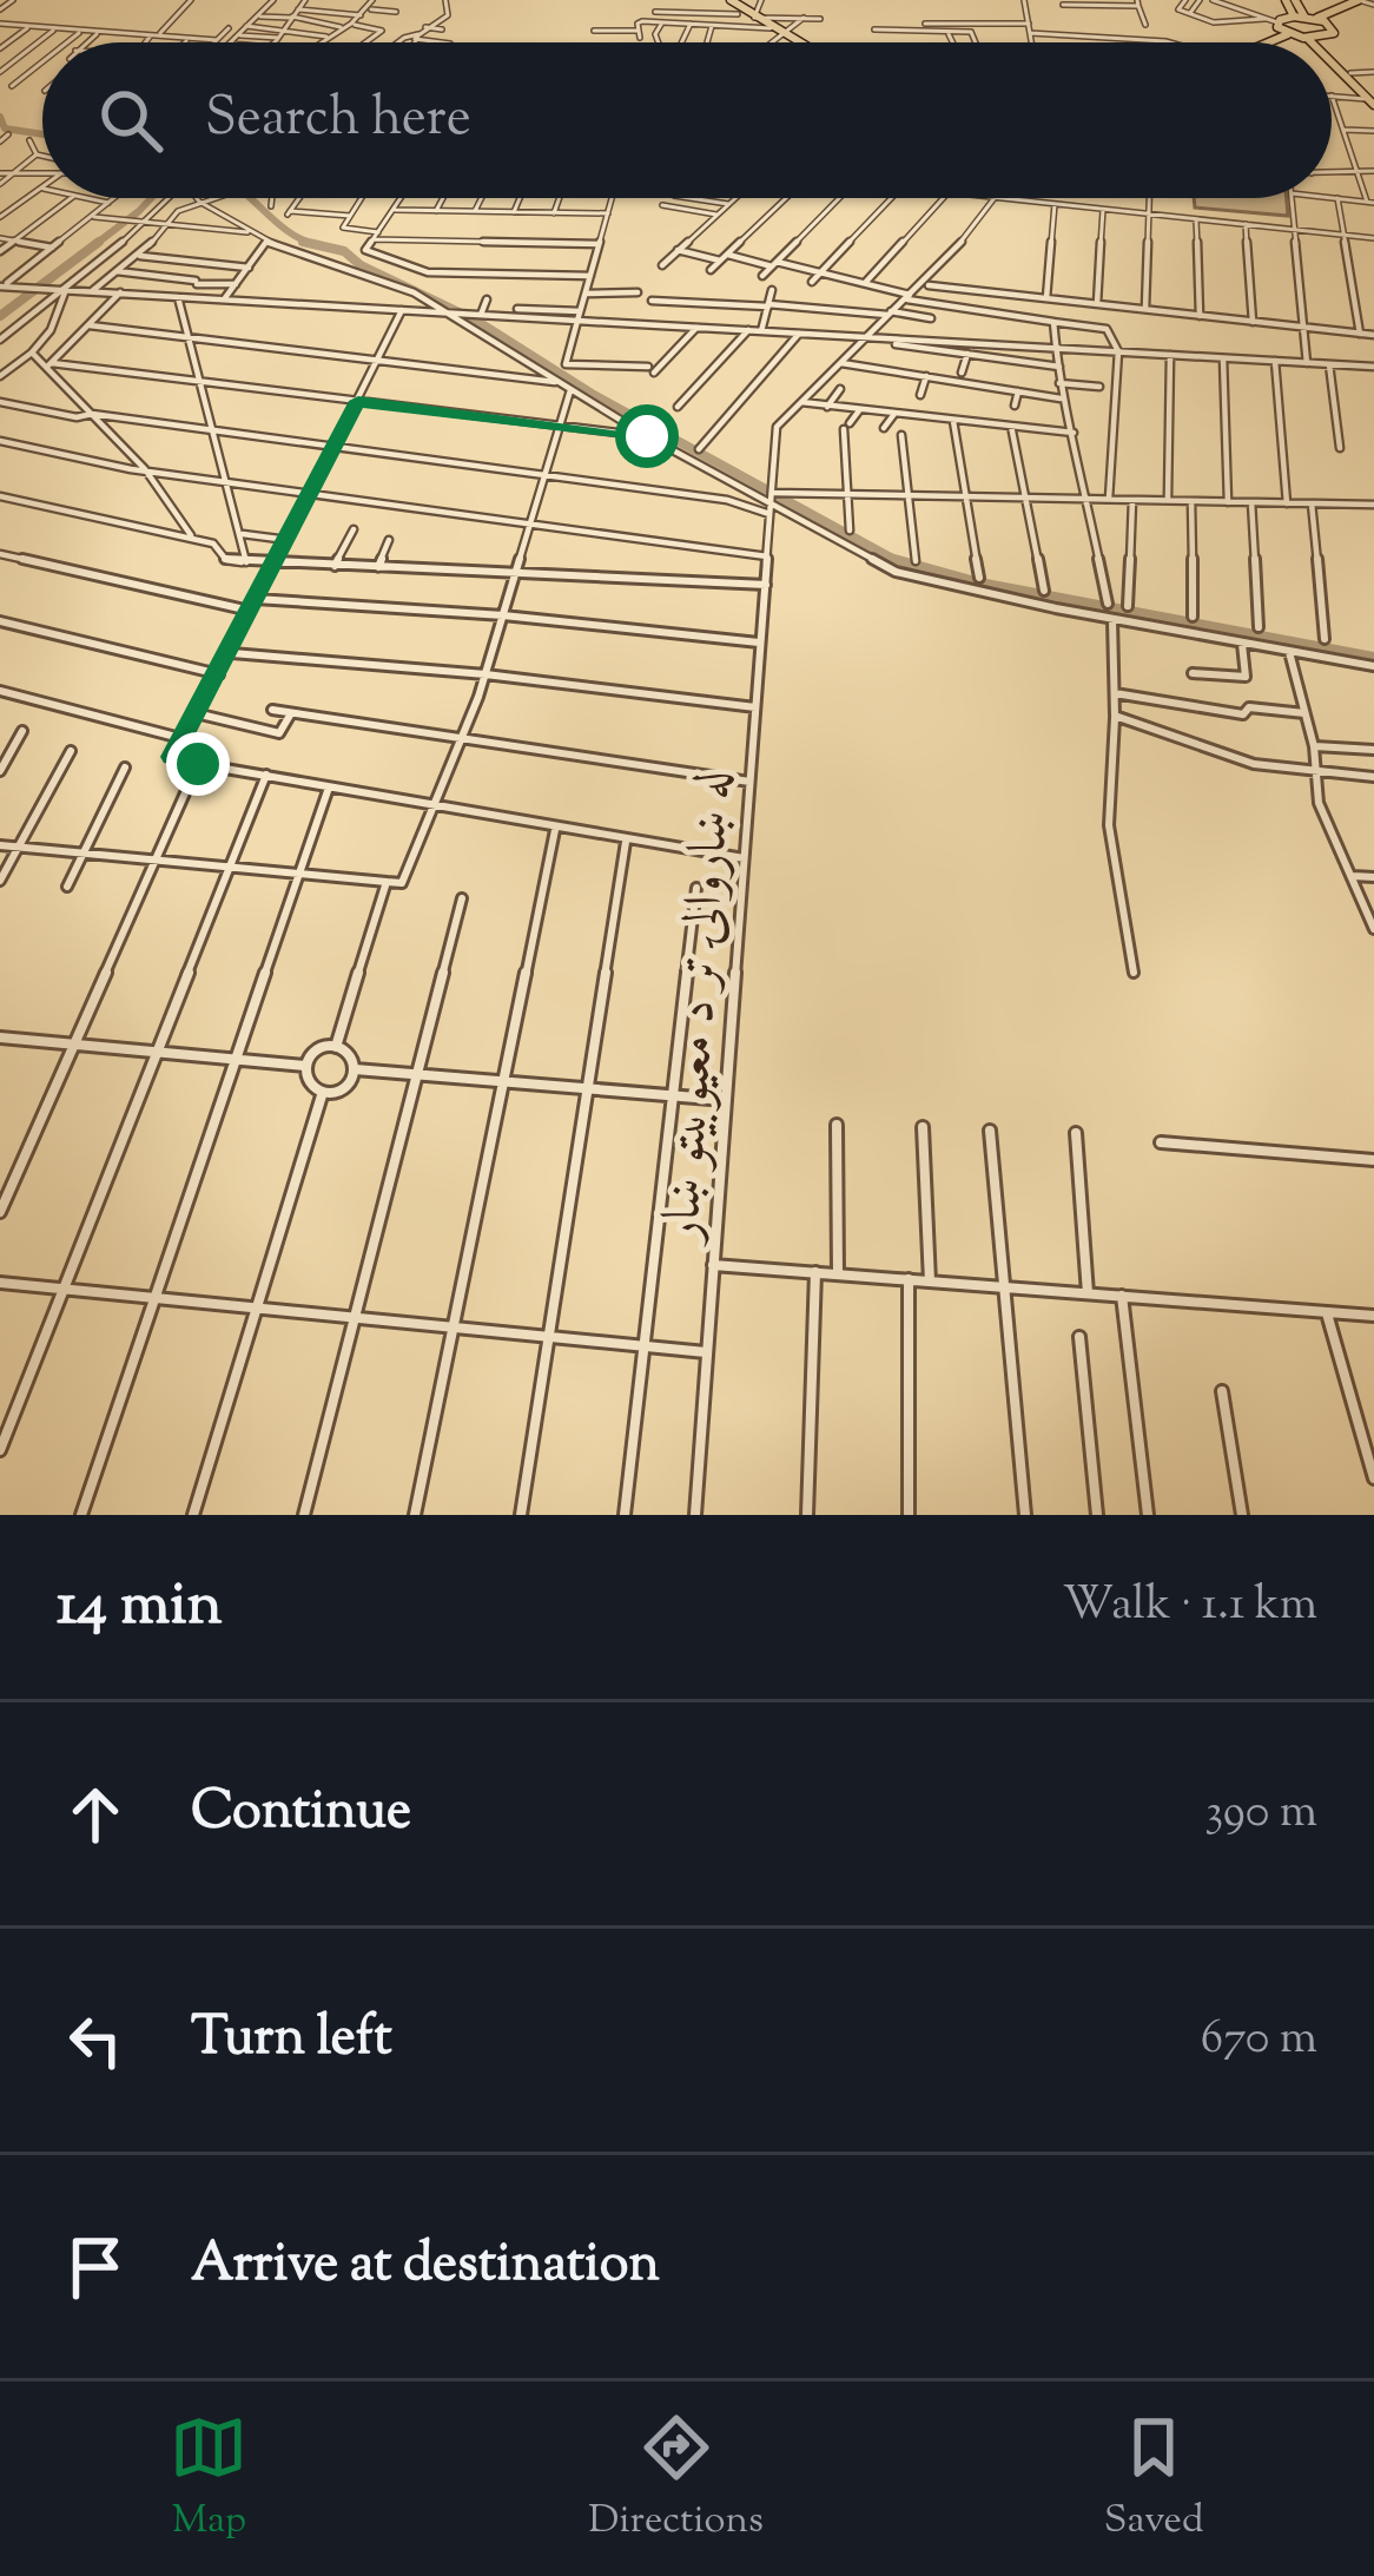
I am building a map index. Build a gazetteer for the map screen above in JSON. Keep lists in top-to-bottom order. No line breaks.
{"streets":{"street":["له ښاروالۍ تر د معیوبیتو ښار"]},"page":{"search":"Search here","heading":["14 min","Walk · 1.1 km"],"list":[["Continue","390 m"],["Turn left","670 m"],"Arrive at destination"],"nav":["Map","Directions","Saved"]}}
